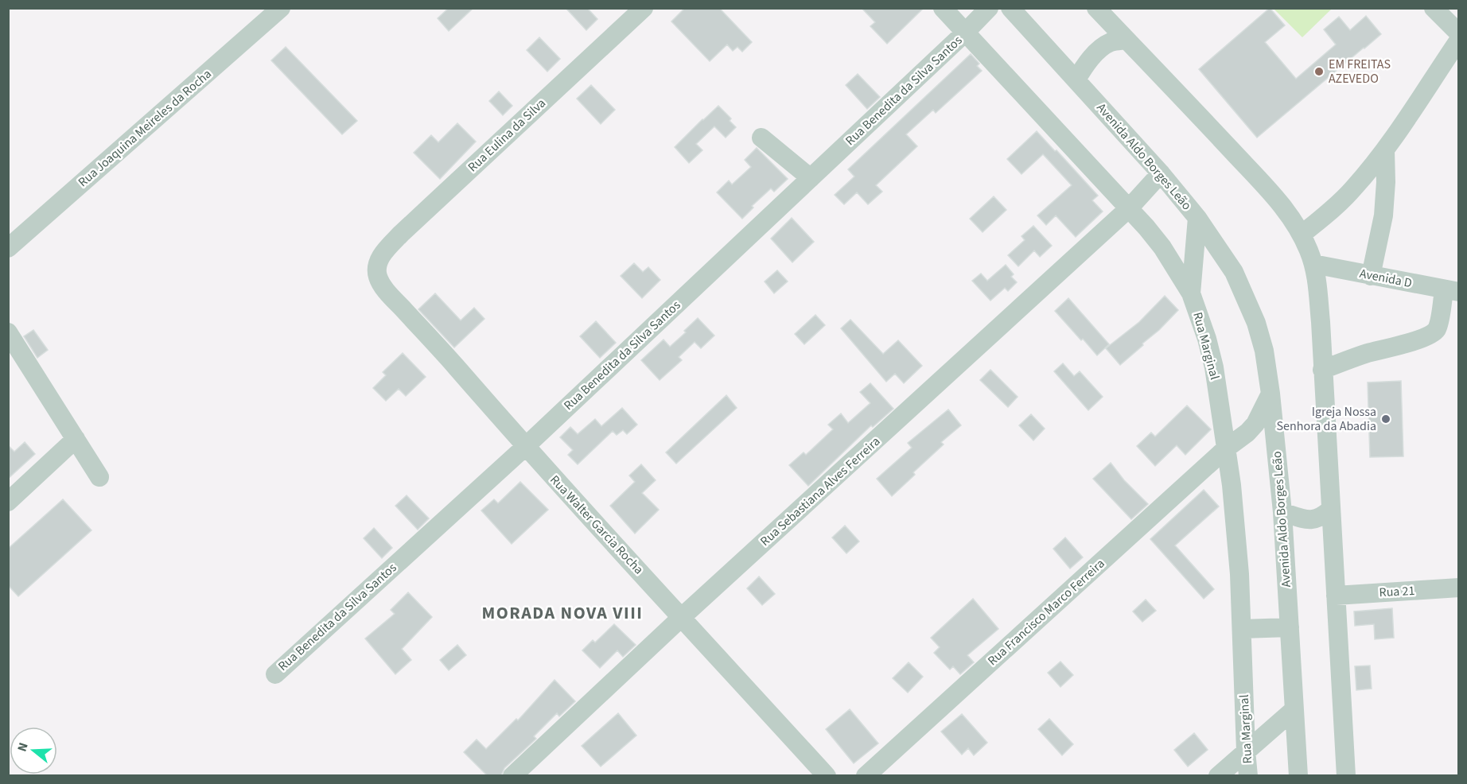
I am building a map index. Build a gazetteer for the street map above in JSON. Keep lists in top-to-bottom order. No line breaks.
{"streets":{"street":["Rua Benedita da Silva Santos","Rua Joaquina Meireles da Rocha","Rua Eulina da Silva","Avenida Aldo Borges Leão","Avenida D","Rua Marginal","Rua Sebastiana Alves Ferreira","Rua Walter Garcia Rocha","Rua 21","Rua Francisco Marco Ferreira"]},"crossings":[["Rua Benedita da Silva Santos","Rua Marginal"],["Rua Benedita da Silva Santos","Rua Walter Garcia Rocha"],["Rua Eulina da Silva","Rua Walter Garcia Rocha"],["Avenida Aldo Borges Leão","Rua Sebastiana Alves Ferreira"],["Avenida Aldo Borges Leão","Rua Francisco Marco Ferreira"],["Rua Marginal","Rua Sebastiana Alves Ferreira"],["Rua Marginal","Rua Francisco Marco Ferreira"],["Rua Sebastiana Alves Ferreira","Rua Walter Garcia Rocha"]],"districts":["MORADA NOVA VIII"],"places":["EM FREITAS AZEVEDO","Igreja Nossa Senhora da Abadia"],"north":"left"}
